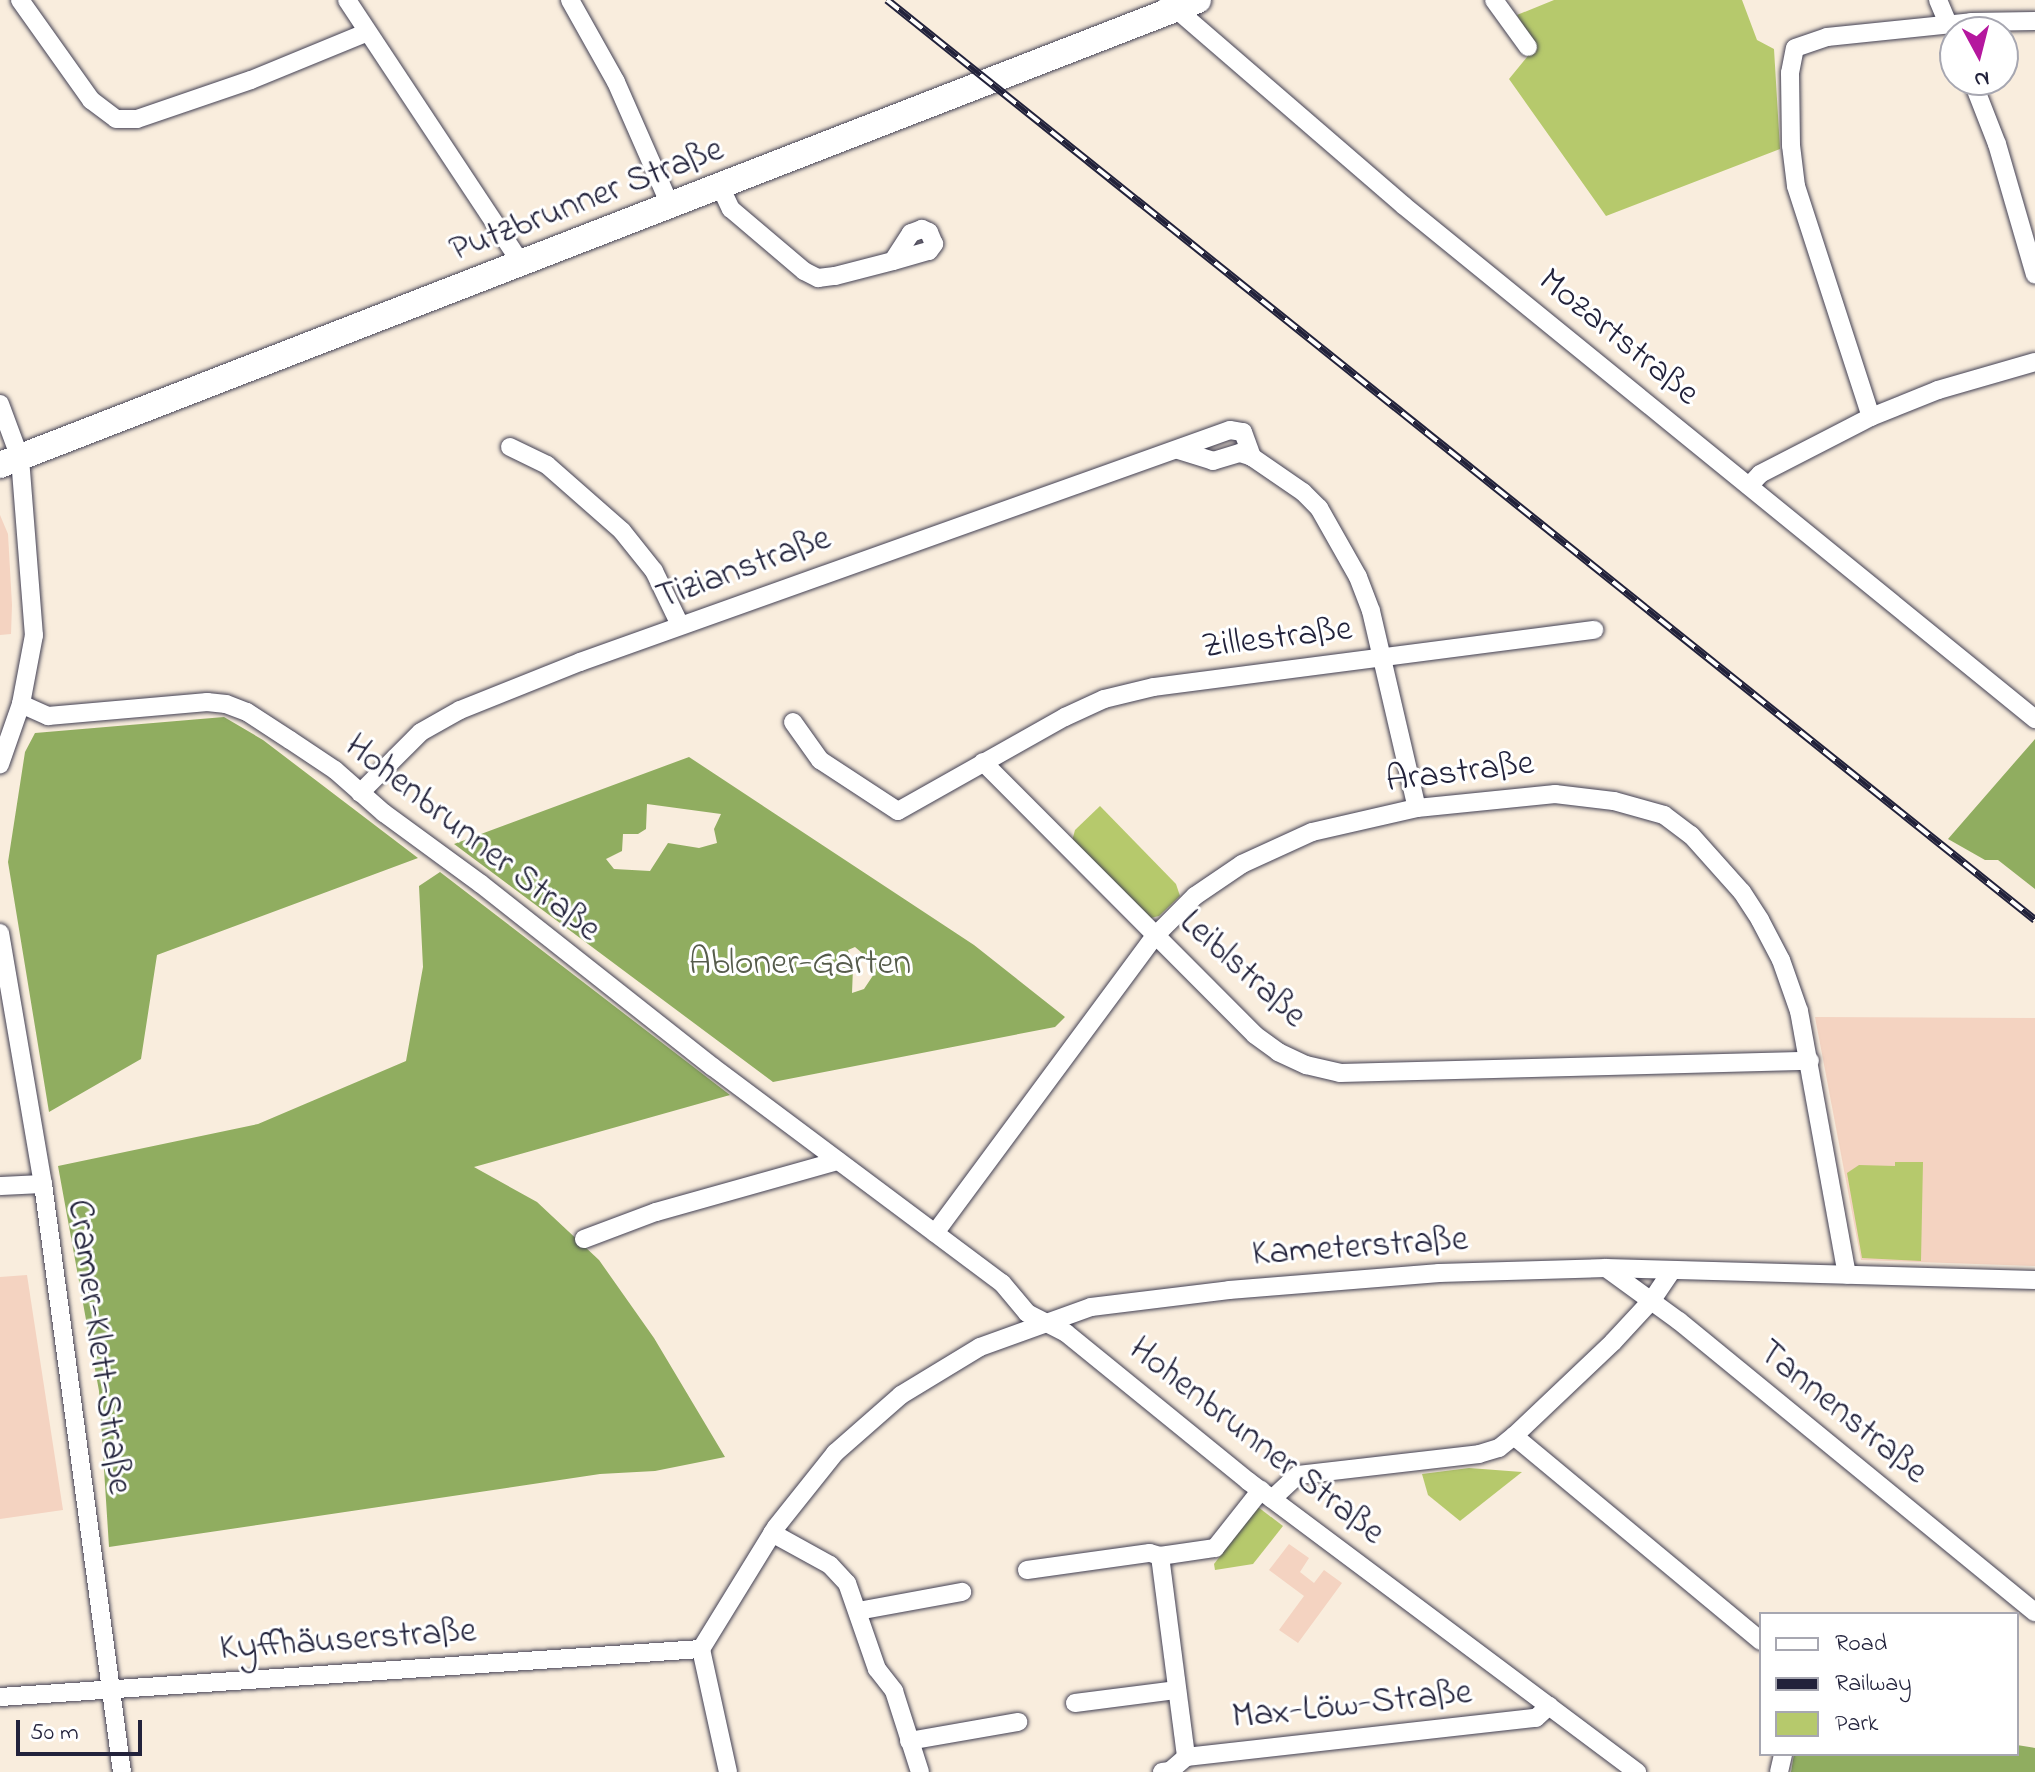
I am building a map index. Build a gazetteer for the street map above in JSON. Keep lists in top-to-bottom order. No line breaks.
{"streets":{"main road":["Putzbrunner Straße"],"street":["Mozartstraße","Tizianstraße","Zillestraße","Arastraße","Hohenbrunner Straße","Leiblstraße","Kameterstraße","Cramer-Klett-Straße","Tannenstraße","Kyffhäuserstraße","Max-Löw-Straße"]},"crossings":[["Putzbrunner Straße","Mozartstraße"],["Tizianstraße","Zillestraße"],["Tizianstraße","Arastraße"],["Tizianstraße","Hohenbrunner Straße"],["Zillestraße","Leiblstraße"],["Arastraße","Hohenbrunner Straße"],["Arastraße","Leiblstraße"],["Arastraße","Kameterstraße"],["Hohenbrunner Straße","Kameterstraße"],["Hohenbrunner Straße","Max-Löw-Straße"],["Kameterstraße","Tannenstraße"],["Kameterstraße","Kyffhäuserstraße"],["Cramer-Klett-Straße","Kyffhäuserstraße"]],"parks":["Abloner-Garten"],"legend":["Road","Railway","Park"],"scale_bar":"50 m","north":"bottom"}
